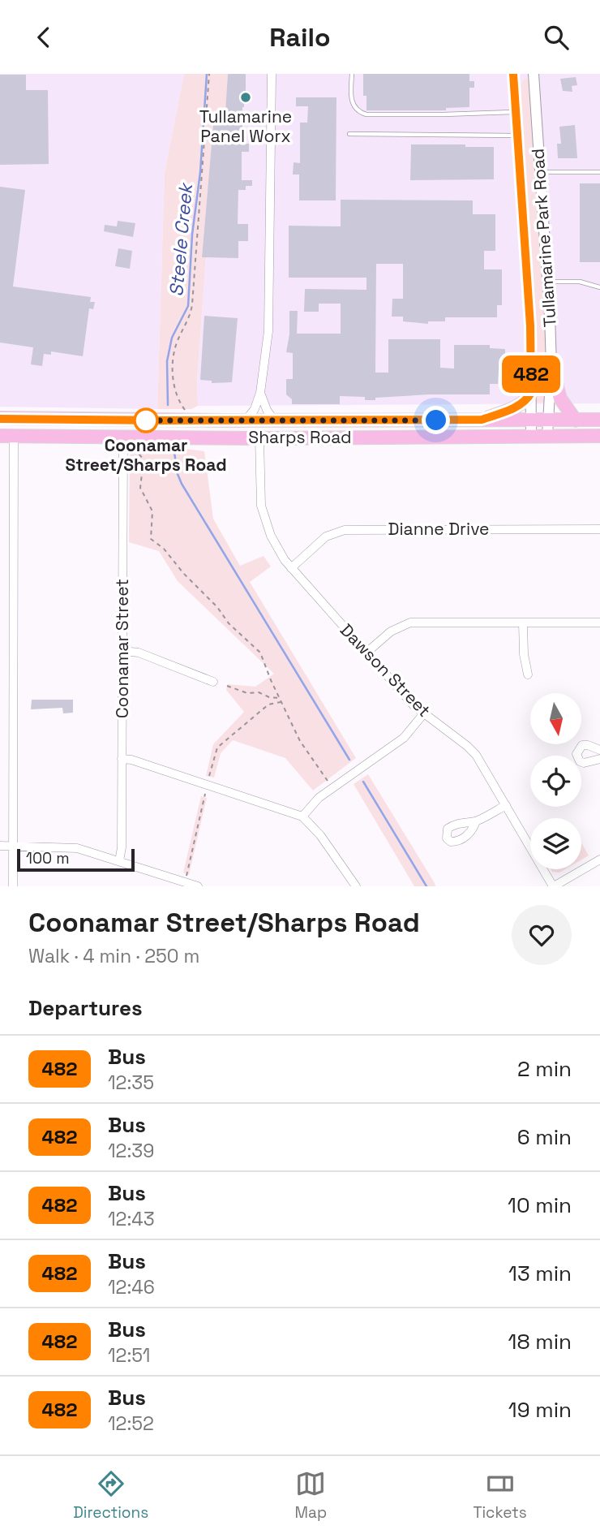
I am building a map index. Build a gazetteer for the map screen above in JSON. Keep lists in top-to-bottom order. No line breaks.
{"streets":{"main road":["Sharps Road"],"street":["Tullamarine Park Road","Dianne Drive","Coonamar Street","Dawson Street"]},"crossings":[["Tullamarine Park Road","Sharps Road"],["Sharps Road","Coonamar Street"],["Sharps Road","Dawson Street"],["Dianne Drive","Dawson Street"]],"water":["Steele Creek"],"places":["Tullamarine Panel Worx","Coonamar Street/Sharps Road"],"lines":["bus line 482"],"scale_bar":"100 m","north":"bottom","page":{"header":"Railo","on_map":"482","scale":"100 m","heading":[["Coonamar Street/Sharps Road","Walk · 4 min · 250 m"],"Departures"],"list":[{"mark":"482","name":"Bus","note":"12:35","value":"2 min"},{"mark":"482","name":"Bus","note":"12:39","value":"6 min"},{"mark":"482","name":"Bus","note":"12:43","value":"10 min"},{"mark":"482","name":"Bus","note":"12:46","value":"13 min"},{"mark":"482","name":"Bus","note":"12:51","value":"18 min"},{"mark":"482","name":"Bus","note":"12:52","value":"19 min"}],"tabs":["Directions","Map","Tickets"]}}
